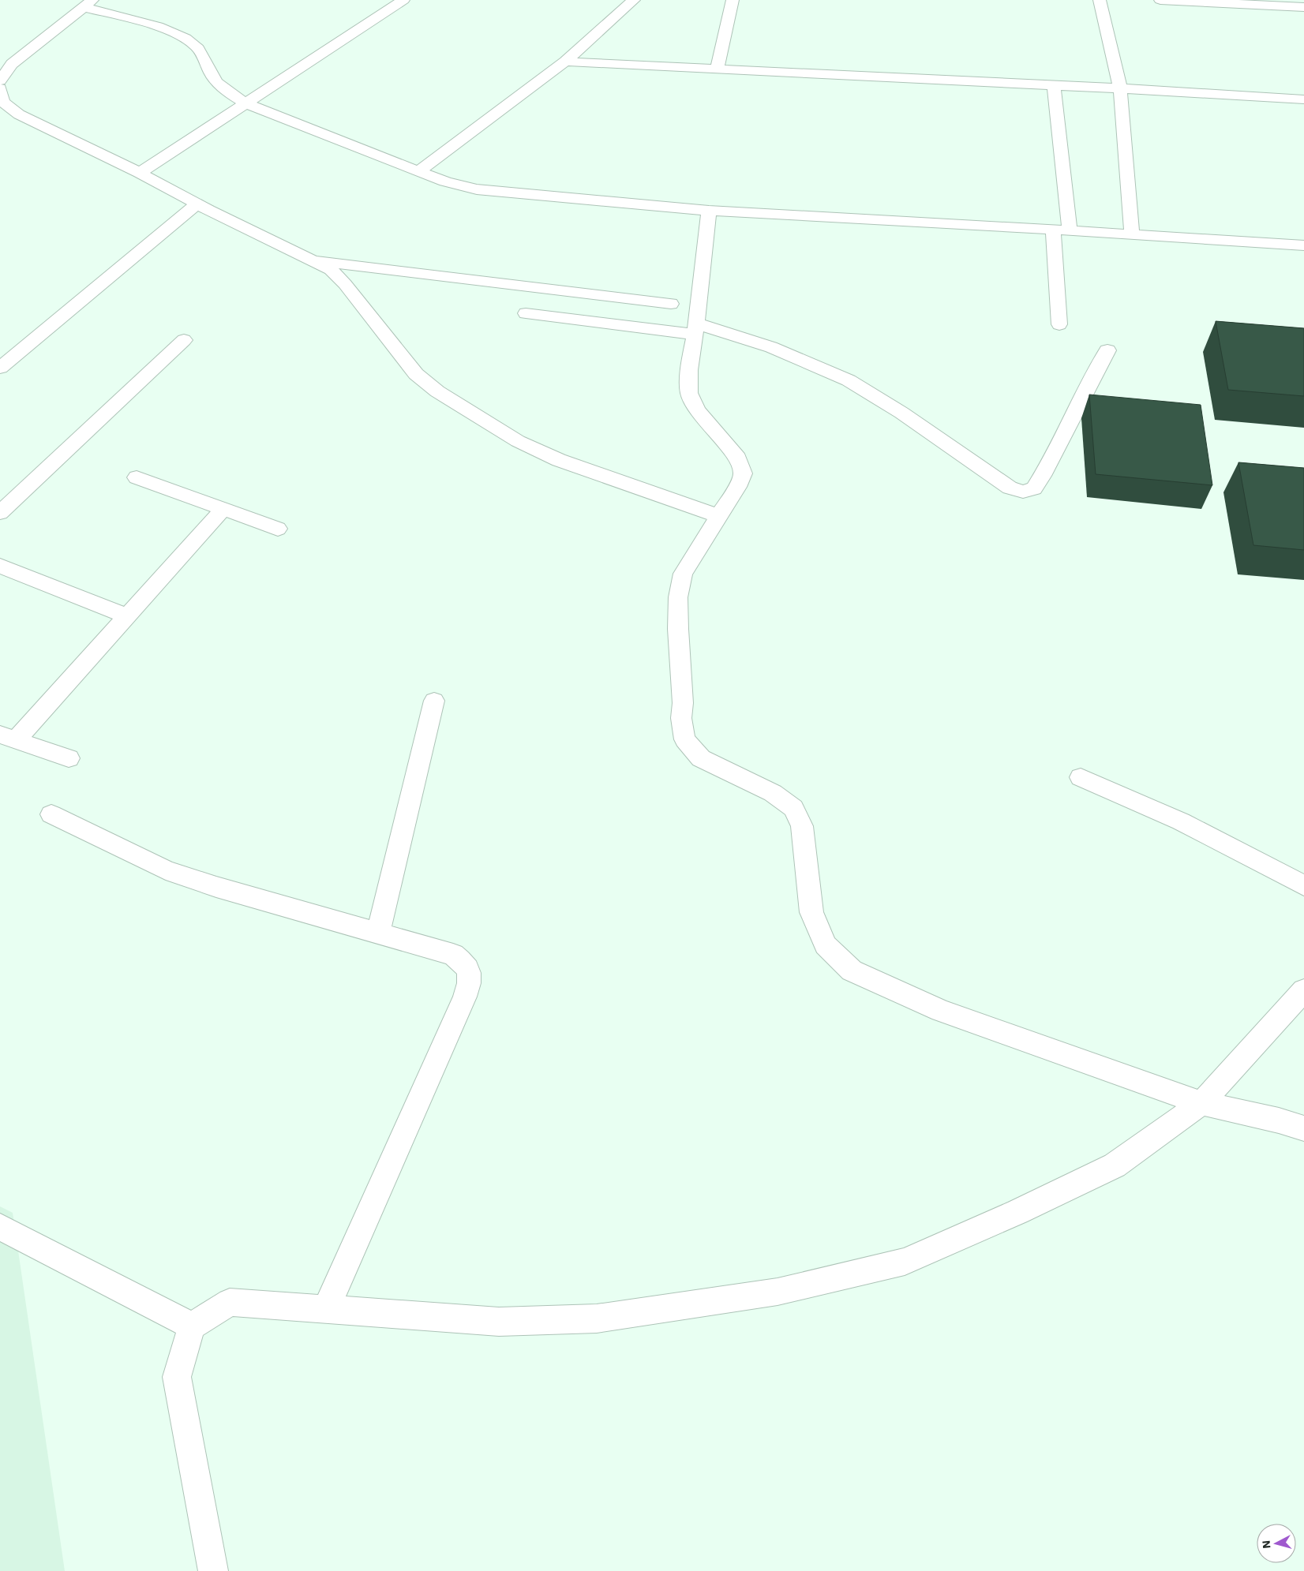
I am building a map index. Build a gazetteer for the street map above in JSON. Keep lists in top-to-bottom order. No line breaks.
{"north":"left"}
